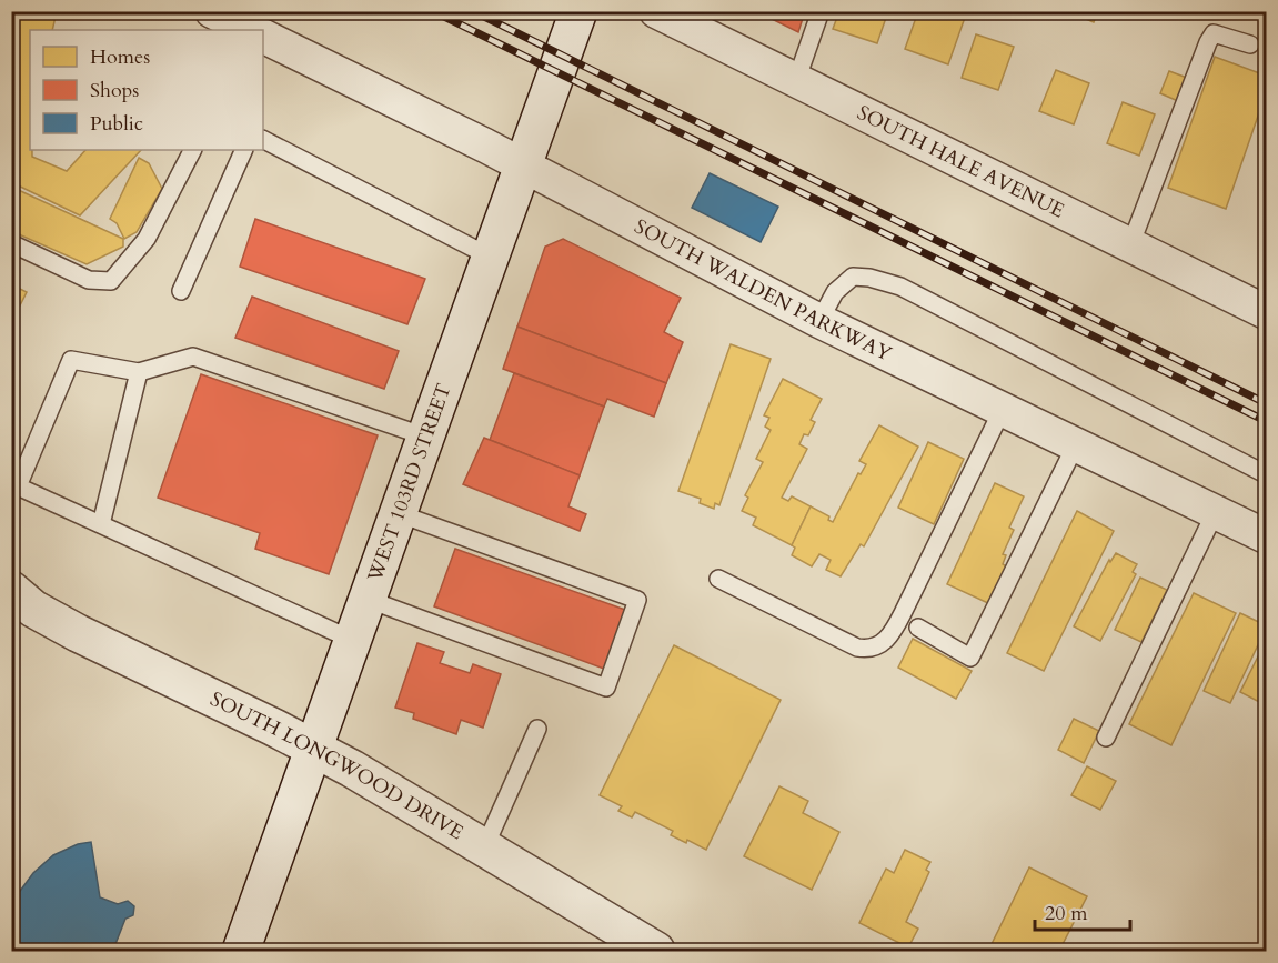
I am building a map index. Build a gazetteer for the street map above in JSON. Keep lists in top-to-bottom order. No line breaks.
{"streets":{"main road":["WEST 103RD STREET","SOUTH LONGWOOD DRIVE"],"street":["SOUTH HALE AVENUE","SOUTH WALDEN PARKWAY"]},"crossings":[["SOUTH WALDEN PARKWAY","WEST 103RD STREET"],["WEST 103RD STREET","SOUTH LONGWOOD DRIVE"]],"legend":["Homes","Shops","Public"],"scale_bar":"20 m"}
